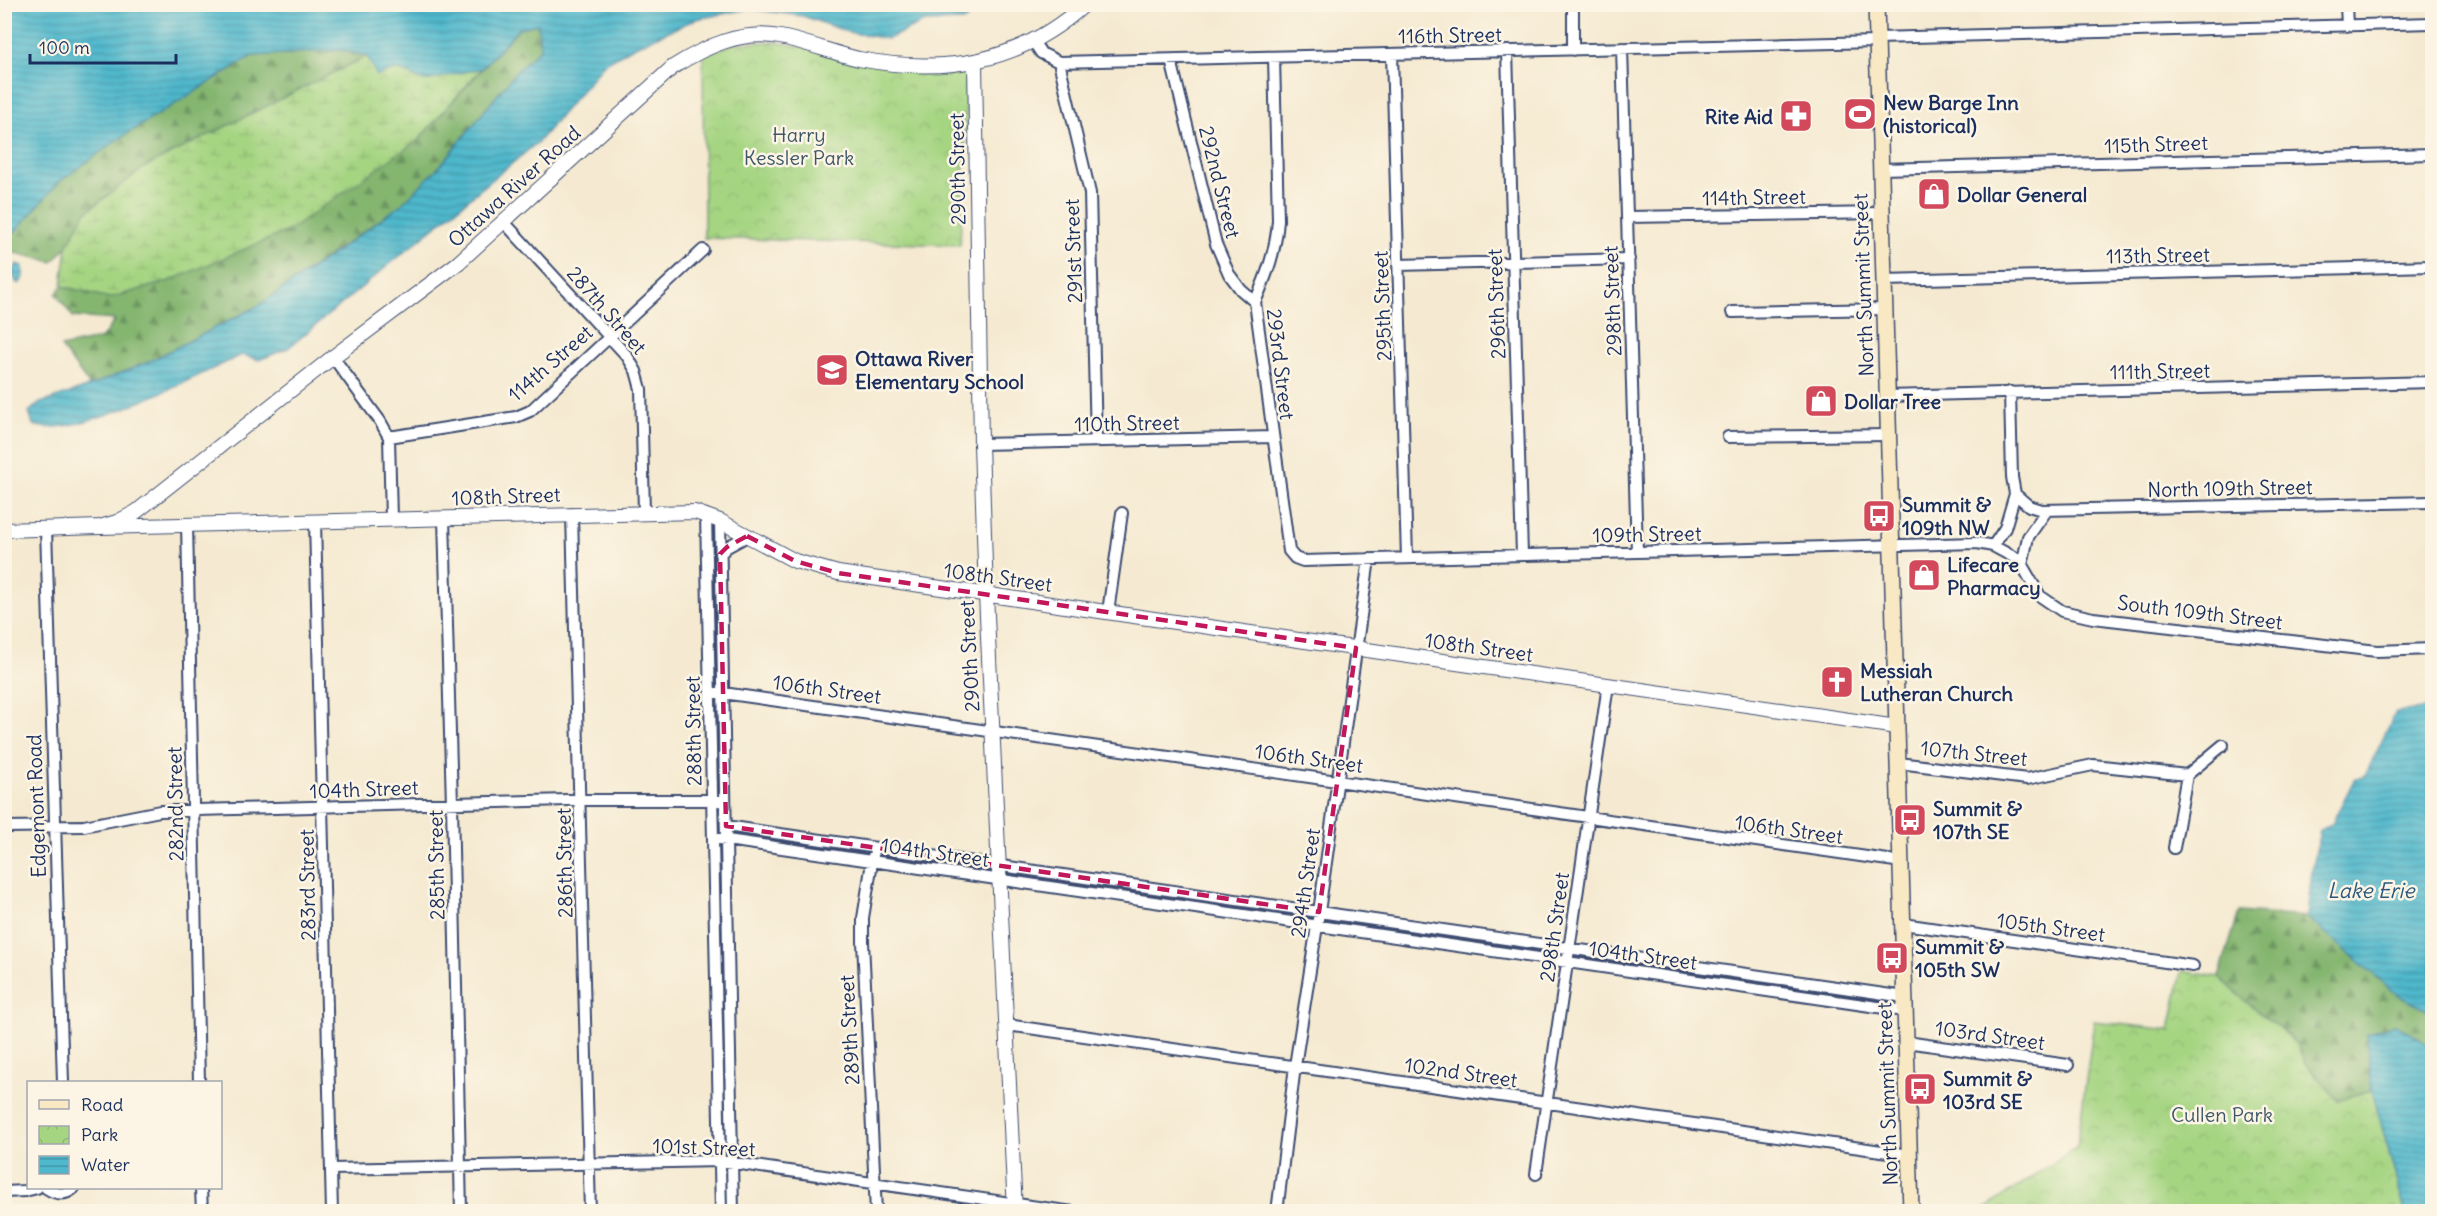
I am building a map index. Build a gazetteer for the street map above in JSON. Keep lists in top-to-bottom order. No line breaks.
{"streets":{"main road":["North Summit Street"],"street":["116th Street","115th Street","290th Street","292nd Street","Ottawa River Road","114th Street","291st Street","113th Street","298th Street","296th Street","295th Street","287th Street","293rd Street","111th Street","110th Street","North 109th Street","108th Street","109th Street","South 109th Street","106th Street","288th Street","107th Street","104th Street","282nd Street","Edgemont Road","286th Street","285th Street","294th Street","283rd Street","105th Street","289th Street","103rd Street","102nd Street","101st Street"]},"crossings":[["116th Street","292nd Street"],["116th Street","291st Street"],["116th Street","North Summit Street"],["116th Street","298th Street"],["116th Street","296th Street"],["116th Street","295th Street"],["116th Street","293rd Street"],["115th Street","North Summit Street"],["290th Street","Ottawa River Road"],["290th Street","110th Street"],["290th Street","108th Street"],["290th Street","106th Street"],["290th Street","104th Street"],["290th Street","102nd Street"],["290th Street","101st Street"],["292nd Street","293rd Street"],["Ottawa River Road","287th Street"],["Ottawa River Road","108th Street"],["Ottawa River Road","Edgemont Road"],["114th Street","North Summit Street"],["114th Street","298th Street"],["114th Street","287th Street"],["291st Street","110th Street"],["113th Street","North Summit Street"],["North Summit Street","111th Street"],["North Summit Street","108th Street"],["North Summit Street","109th Street"],["North Summit Street","106th Street"],["North Summit Street","107th Street"],["North Summit Street","104th Street"],["North Summit Street","105th Street"],["North Summit Street","103rd Street"],["North Summit Street","102nd Street"],["298th Street","108th Street"],["298th Street","109th Street"],["298th Street","106th Street"],["298th Street","104th Street"],["298th Street","102nd Street"],["296th Street","109th Street"],["295th Street","109th Street"],["287th Street","108th Street"],["293rd Street","110th Street"],["293rd Street","109th Street"],["108th Street","288th Street"],["108th Street","282nd Street"],["108th Street","286th Street"],["108th Street","285th Street"],["108th Street","294th Street"],["108th Street","283rd Street"],["109th Street","South 109th Street"],["109th Street","294th Street"],["106th Street","288th Street"],["106th Street","294th Street"],["288th Street","104th Street"],["288th Street","101st Street"],["104th Street","282nd Street"],["104th Street","Edgemont Road"],["104th Street","286th Street"],["104th Street","285th Street"],["104th Street","294th Street"],["104th Street","283rd Street"],["104th Street","289th Street"],["286th Street","101st Street"],["285th Street","101st Street"],["294th Street","102nd Street"],["283rd Street","101st Street"],["289th Street","101st Street"]],"water":["Lake Erie"],"parks":["Harry Kessler Park","Cullen Park"],"places":{"sports":["New Barge Inn (historical)"],"pharmacy":["Rite Aid"],"shop":["Dollar General","Dollar Tree","Lifecare Pharmacy"],"school or university":["Ottawa River Elementary School"],"bus stop":["Summit & 109th NW","Summit & 107th SE","Summit & 105th SW","Summit & 103rd SE"],"church":["Messiah Lutheran Church"]},"legend":["Road","Park","Water"],"scale_bar":"100 m"}
